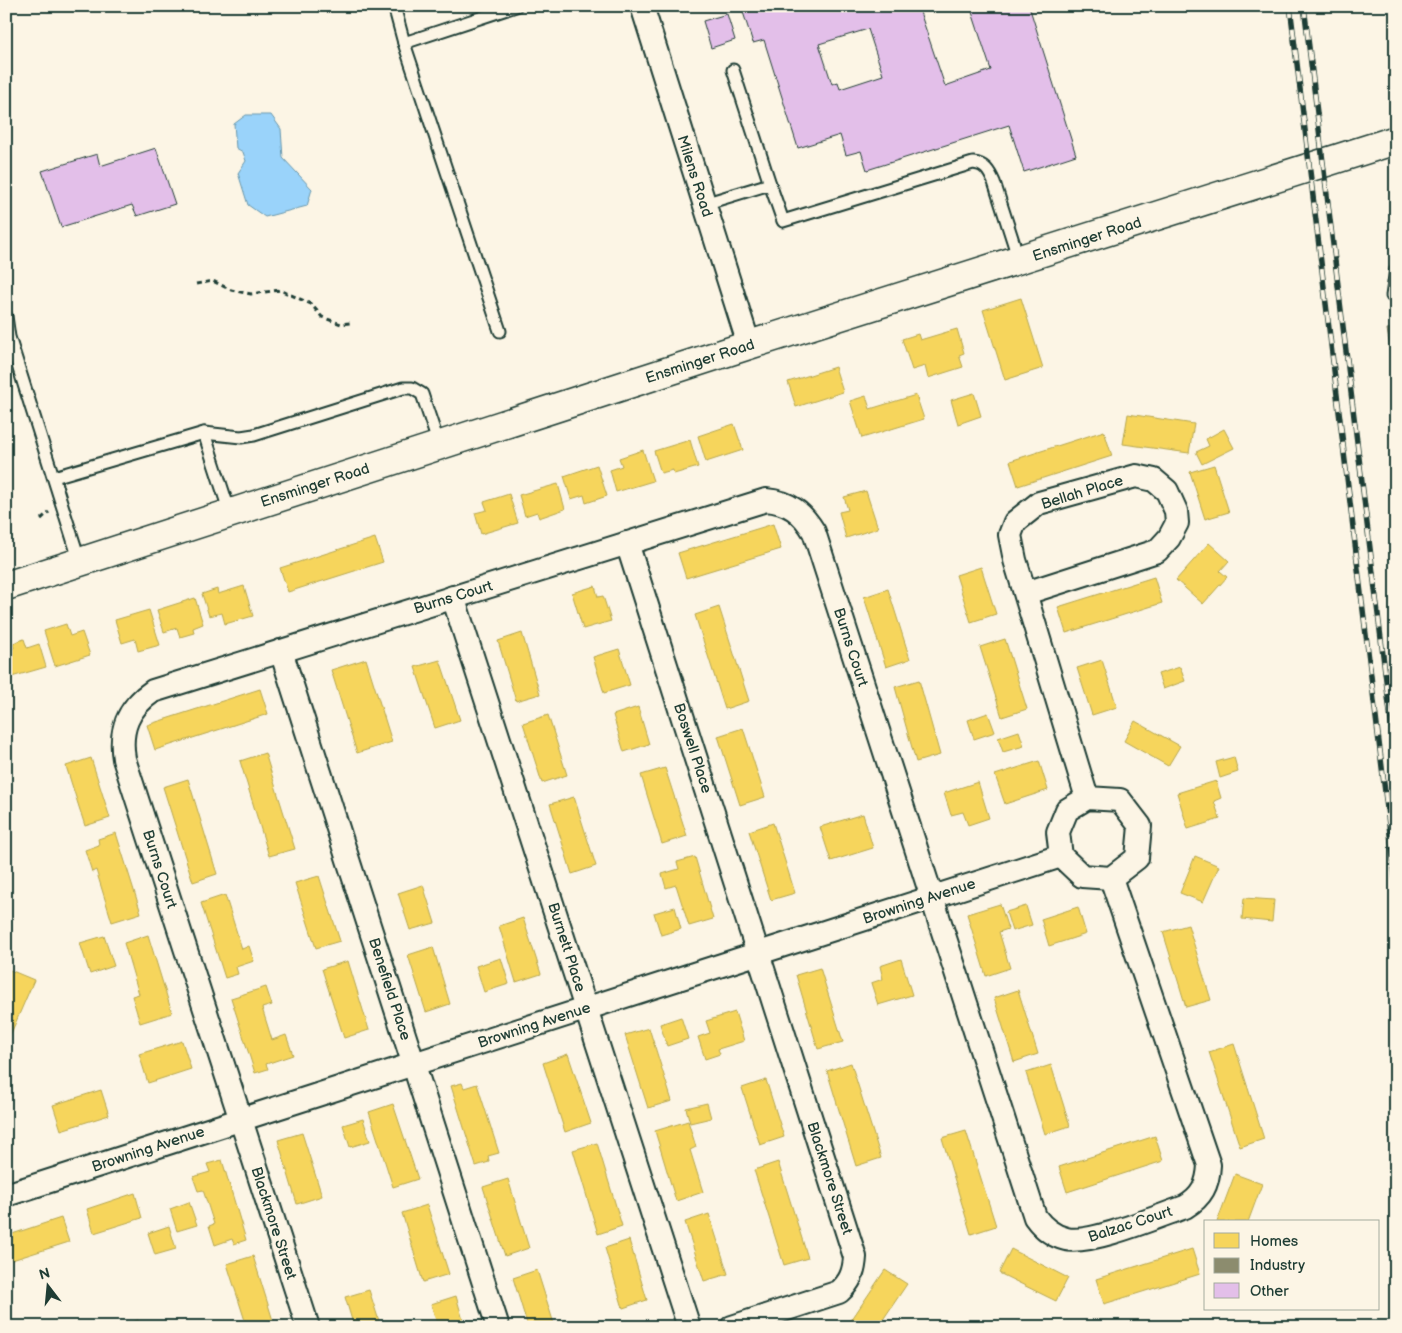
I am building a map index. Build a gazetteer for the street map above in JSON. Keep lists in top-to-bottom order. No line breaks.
{"streets":{"street":["Milens Road","Ensminger Road","Bellah Place","Burns Court","Boswell Place","Browning Avenue","Burnett Place","Benefield Place","Blackmore Street","Balzac Court"]},"crossings":[["Milens Road","Ensminger Road"],["Bellah Place","Browning Avenue"],["Bellah Place","Balzac Court"],["Burns Court","Boswell Place"],["Burns Court","Browning Avenue"],["Burns Court","Burnett Place"],["Burns Court","Benefield Place"],["Burns Court","Blackmore Street"],["Burns Court","Balzac Court"],["Boswell Place","Browning Avenue"],["Boswell Place","Blackmore Street"],["Browning Avenue","Burnett Place"],["Browning Avenue","Benefield Place"],["Browning Avenue","Blackmore Street"],["Browning Avenue","Balzac Court"]],"legend":["Homes","Industry","Other"],"north":"top"}
